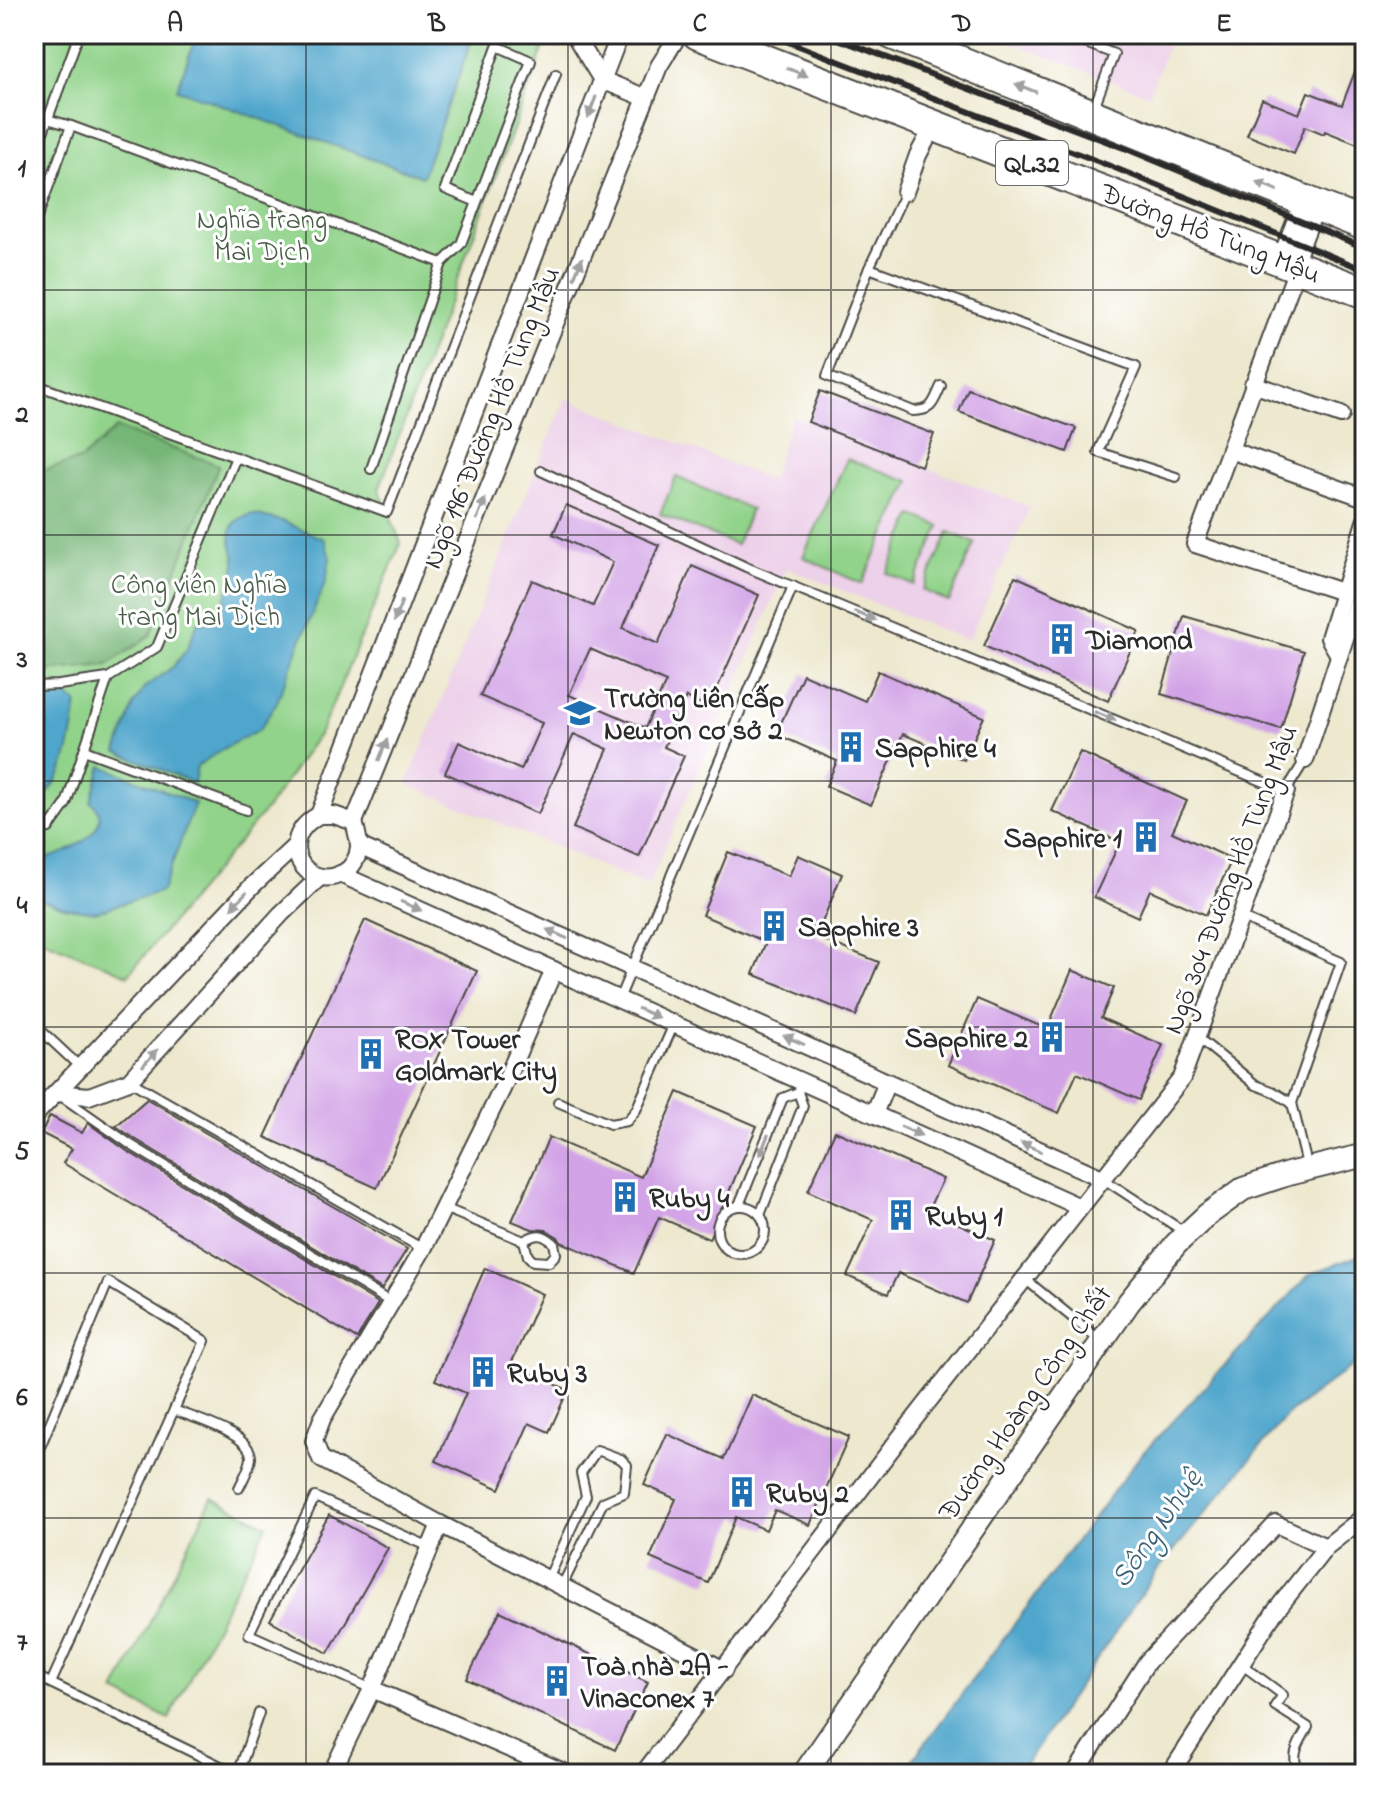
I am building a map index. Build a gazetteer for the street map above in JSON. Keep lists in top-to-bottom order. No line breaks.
{"streets":{"highway":["QL.32","Đường Hồ Tùng Mậu"],"street":["Ngõ 196 Đường Hồ Tùng Mậu","Ngõ 304 Đường Hồ Tùng Mậu","Đường Hoàng Công Chất"]},"one_way":["Đường Hồ Tùng Mậu"],"water":["Sông Nhuệ"],"parks":["Nghĩa trang Mai Dịch","Công viên Nghĩa trang Mai Dịch"],"places":{"building":["Diamond","Sapphire 4","Sapphire 1","Sapphire 3","Sapphire 2","ROX Tower Goldmark City","Ruby 4","Ruby 1","Ruby 3","Ruby 2","Toà nhà 2A - Vinaconex 7"],"school or university":["Trường Liên cấp Newton cơ sở 2"]},"grid":{"columns":["A","B","C","D","E"],"rows":["1","2","3","4","5","6","7"]}}
